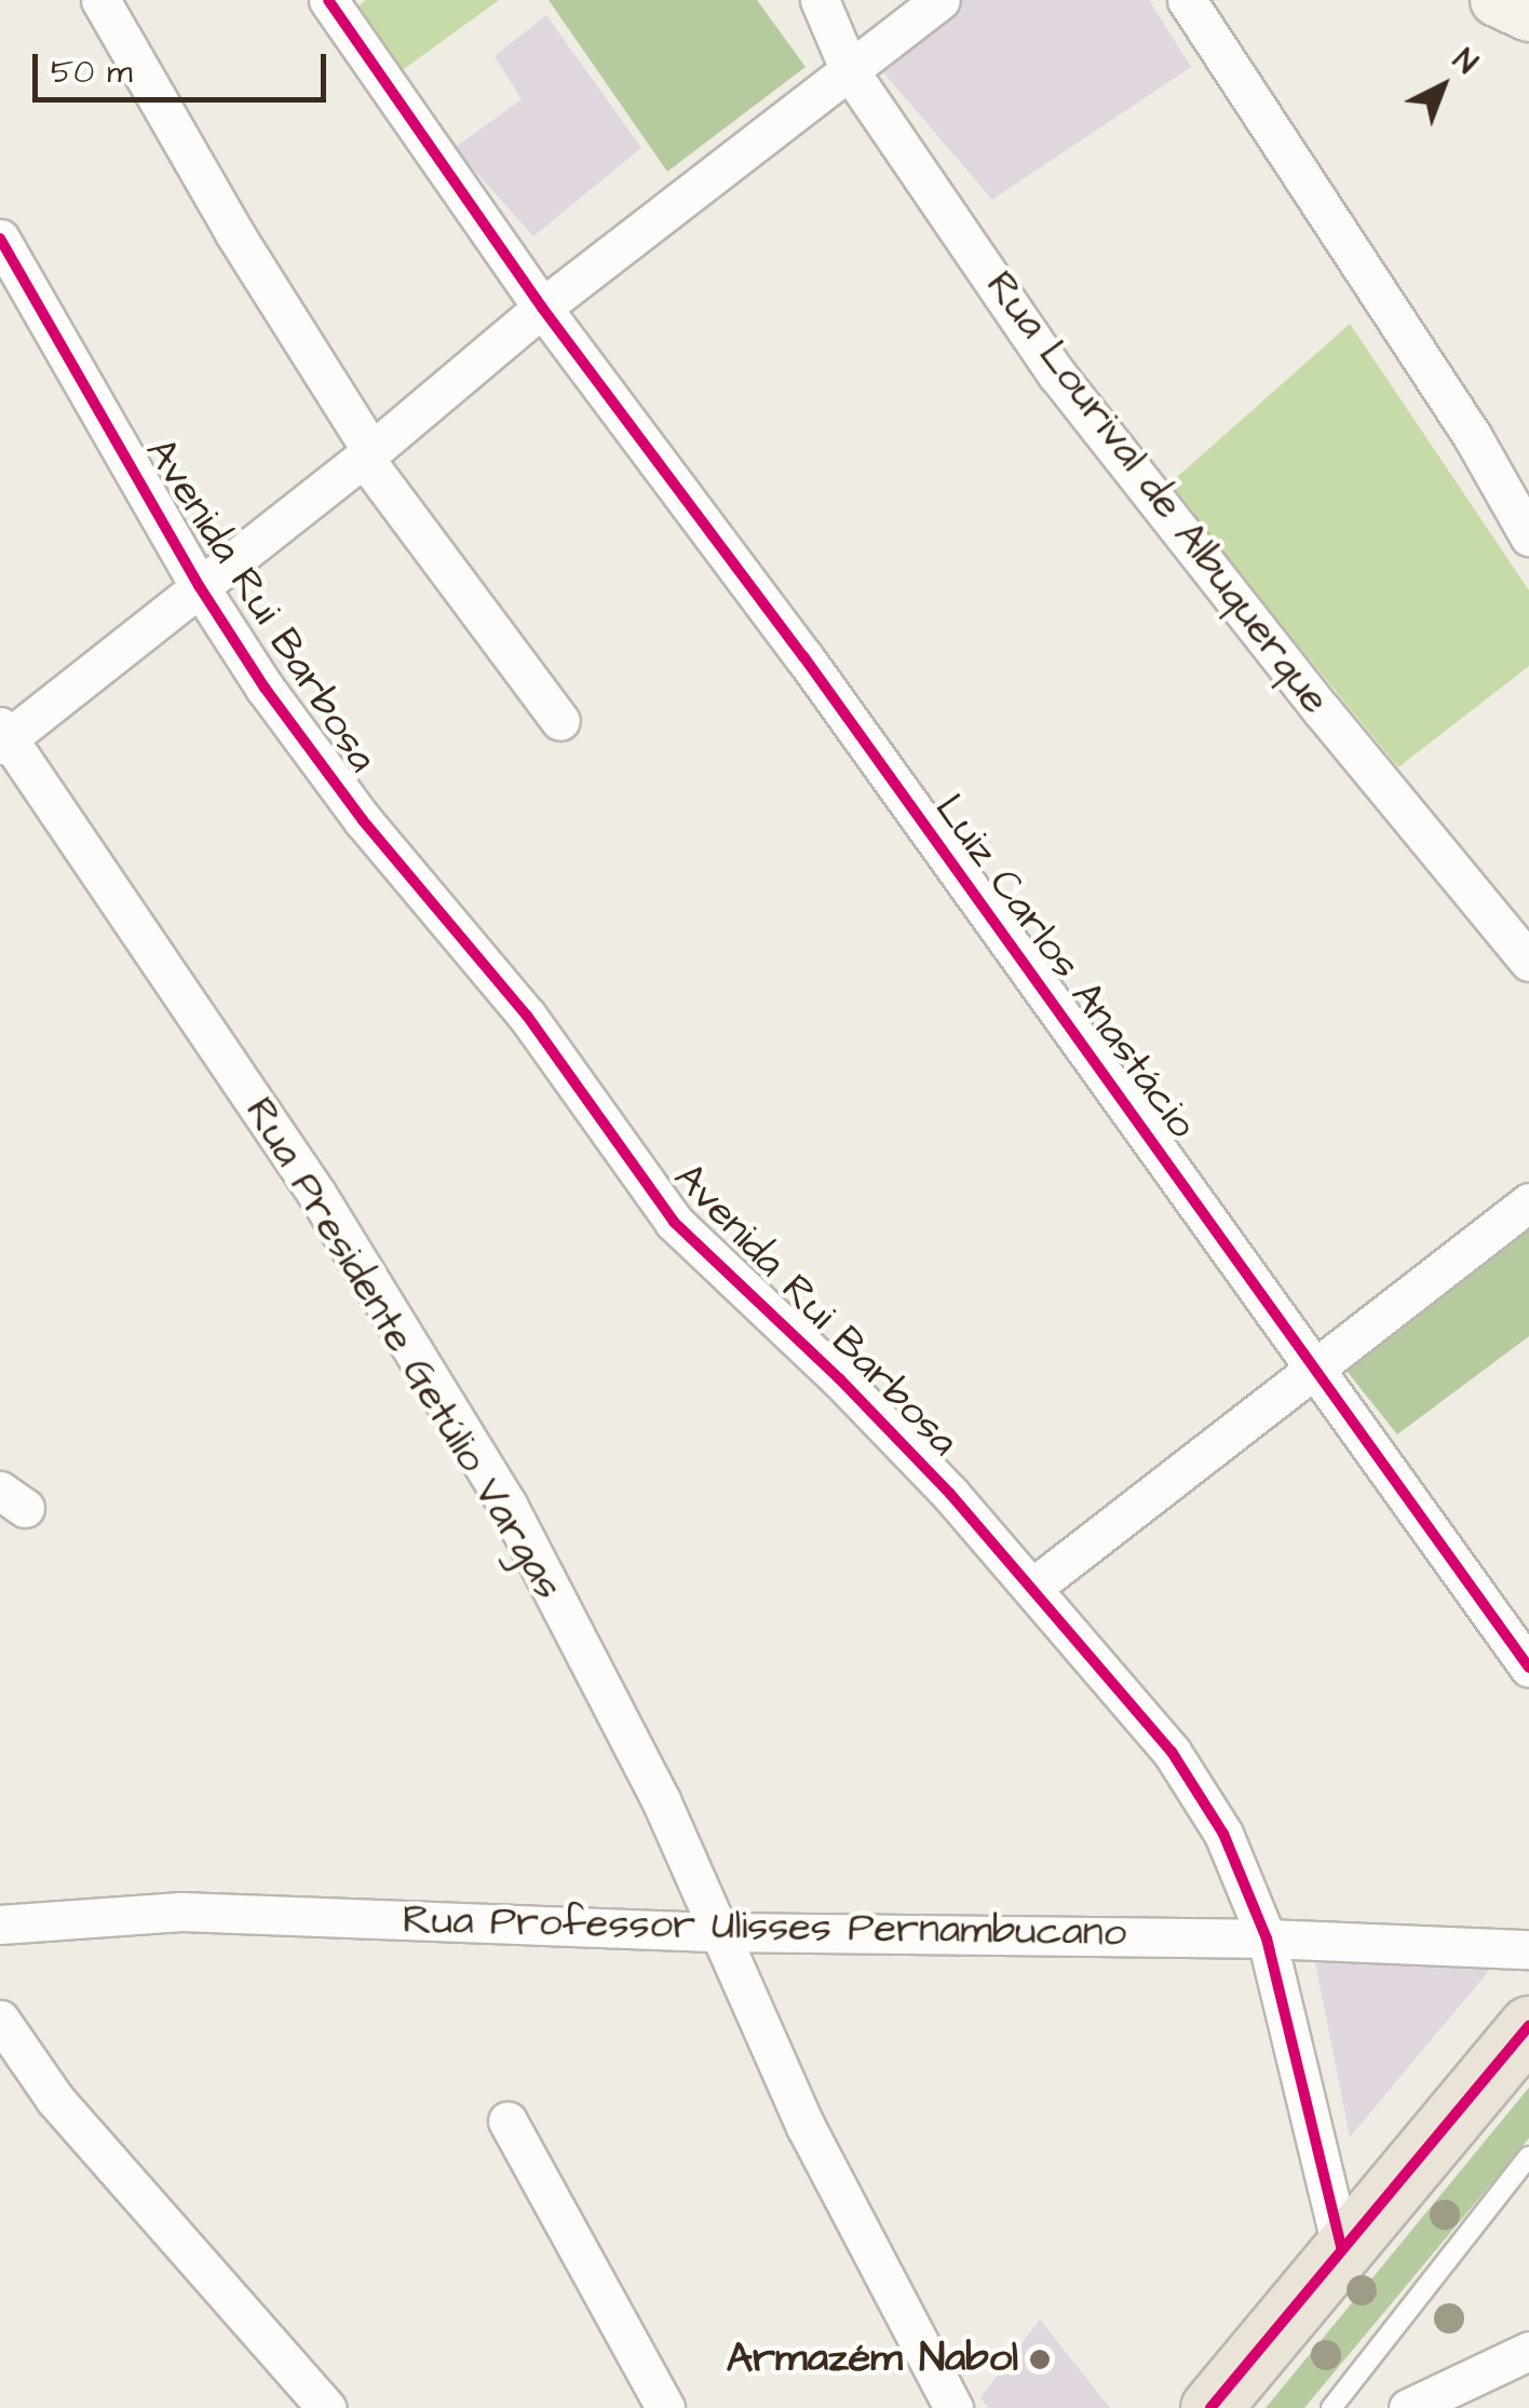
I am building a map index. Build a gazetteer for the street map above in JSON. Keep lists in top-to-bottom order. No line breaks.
{"streets":{"street":["Rua Lourival de Albuquerque","Avenida Rui Barbosa","Luiz Carlos Anastácio","Rua Presidente Getúlio Vargas","Rua Professor Ulisses Pernambucano"]},"crossings":[["Rua Lourival de Albuquerque","Avenida Rui Barbosa"],["Avenida Rui Barbosa","Luiz Carlos Anastácio"],["Avenida Rui Barbosa","Rua Presidente Getúlio Vargas"],["Avenida Rui Barbosa","Rua Professor Ulisses Pernambucano"],["Rua Presidente Getúlio Vargas","Rua Professor Ulisses Pernambucano"]],"places":["Armazém Nabol"],"scale_bar":"50 m","north":"top right"}
